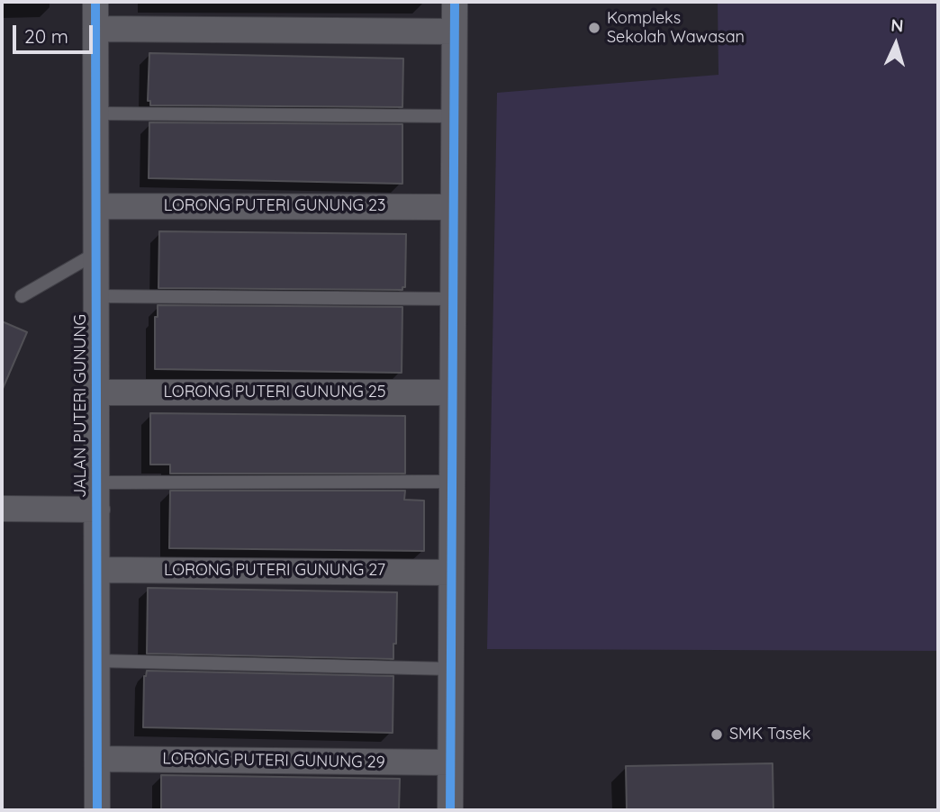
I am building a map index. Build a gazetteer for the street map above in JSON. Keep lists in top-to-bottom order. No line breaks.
{"streets":{"street":["LORONG PUTERI GUNUNG 23","LORONG PUTERI GUNUNG 25","JALAN PUTERI GUNUNG","LORONG PUTERI GUNUNG 27","LORONG PUTERI GUNUNG 29"]},"crossings":[["LORONG PUTERI GUNUNG 23","JALAN PUTERI GUNUNG"],["LORONG PUTERI GUNUNG 25","JALAN PUTERI GUNUNG"],["JALAN PUTERI GUNUNG","LORONG PUTERI GUNUNG 27"],["JALAN PUTERI GUNUNG","LORONG PUTERI GUNUNG 29"]],"places":["Kompleks Sekolah Wawasan","SMK Tasek"],"scale_bar":"20 m","north":"top"}
